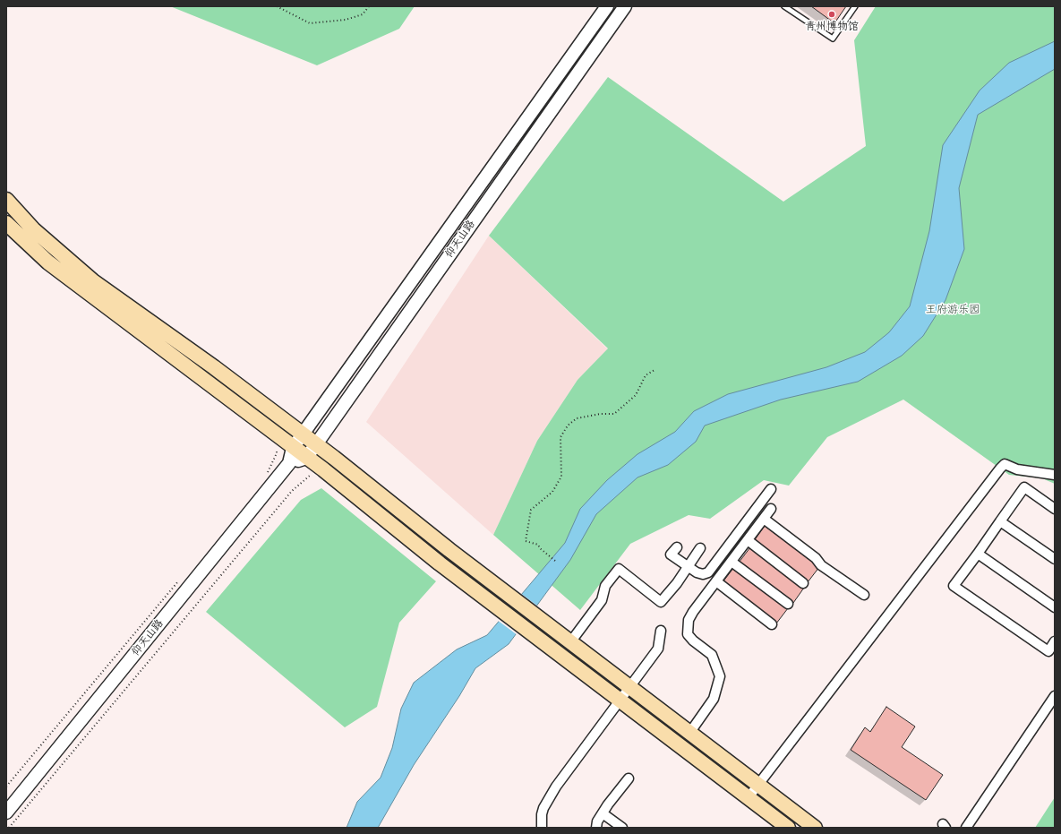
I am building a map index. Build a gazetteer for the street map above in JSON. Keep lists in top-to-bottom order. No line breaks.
{"streets":{"main road":["仰天山路"]},"parks":["王府游乐园"],"places":["青州博物馆"]}
